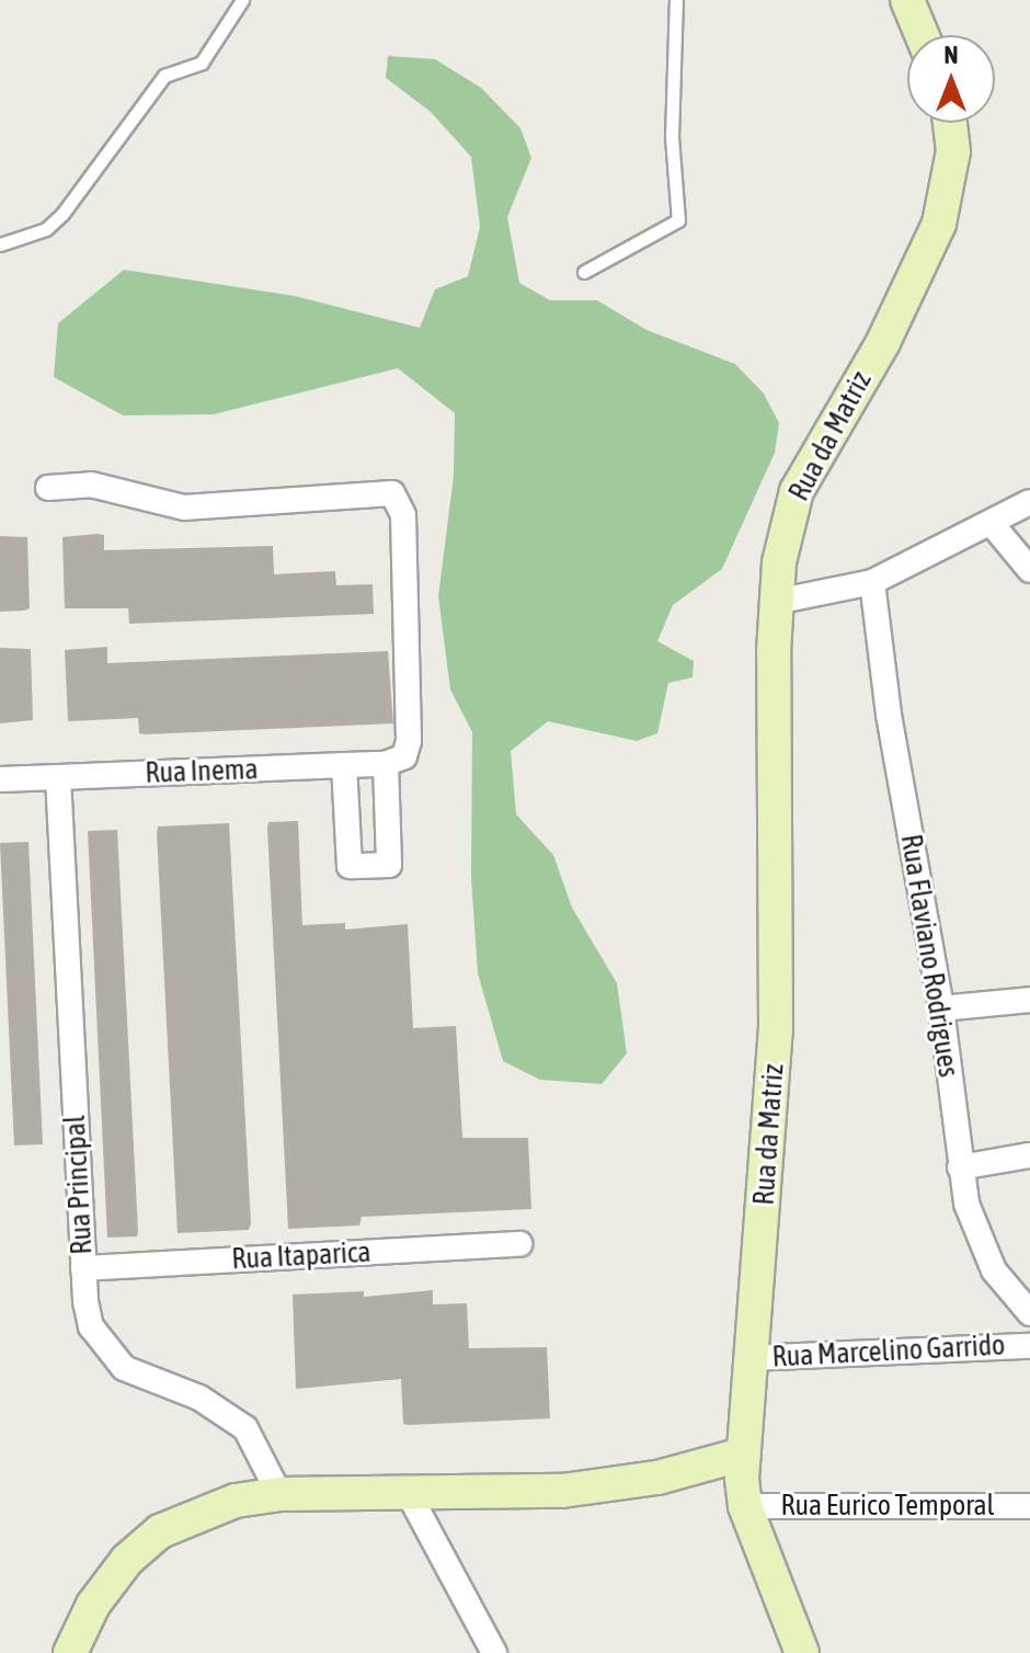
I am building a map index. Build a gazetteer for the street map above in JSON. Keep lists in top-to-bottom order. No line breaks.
{"streets":{"main road":["Rua da Matriz"],"street":["Rua Inema","Rua Flaviano Rodrigues","Rua Principal","Rua Itaparica","Rua Marcelino Garrido","Rua Eurico Temporal"]},"crossings":[["Rua da Matriz","Rua Marcelino Garrido"],["Rua da Matriz","Rua Eurico Temporal"],["Rua Inema","Rua Principal"],["Rua Principal","Rua Itaparica"]],"north":"top"}
